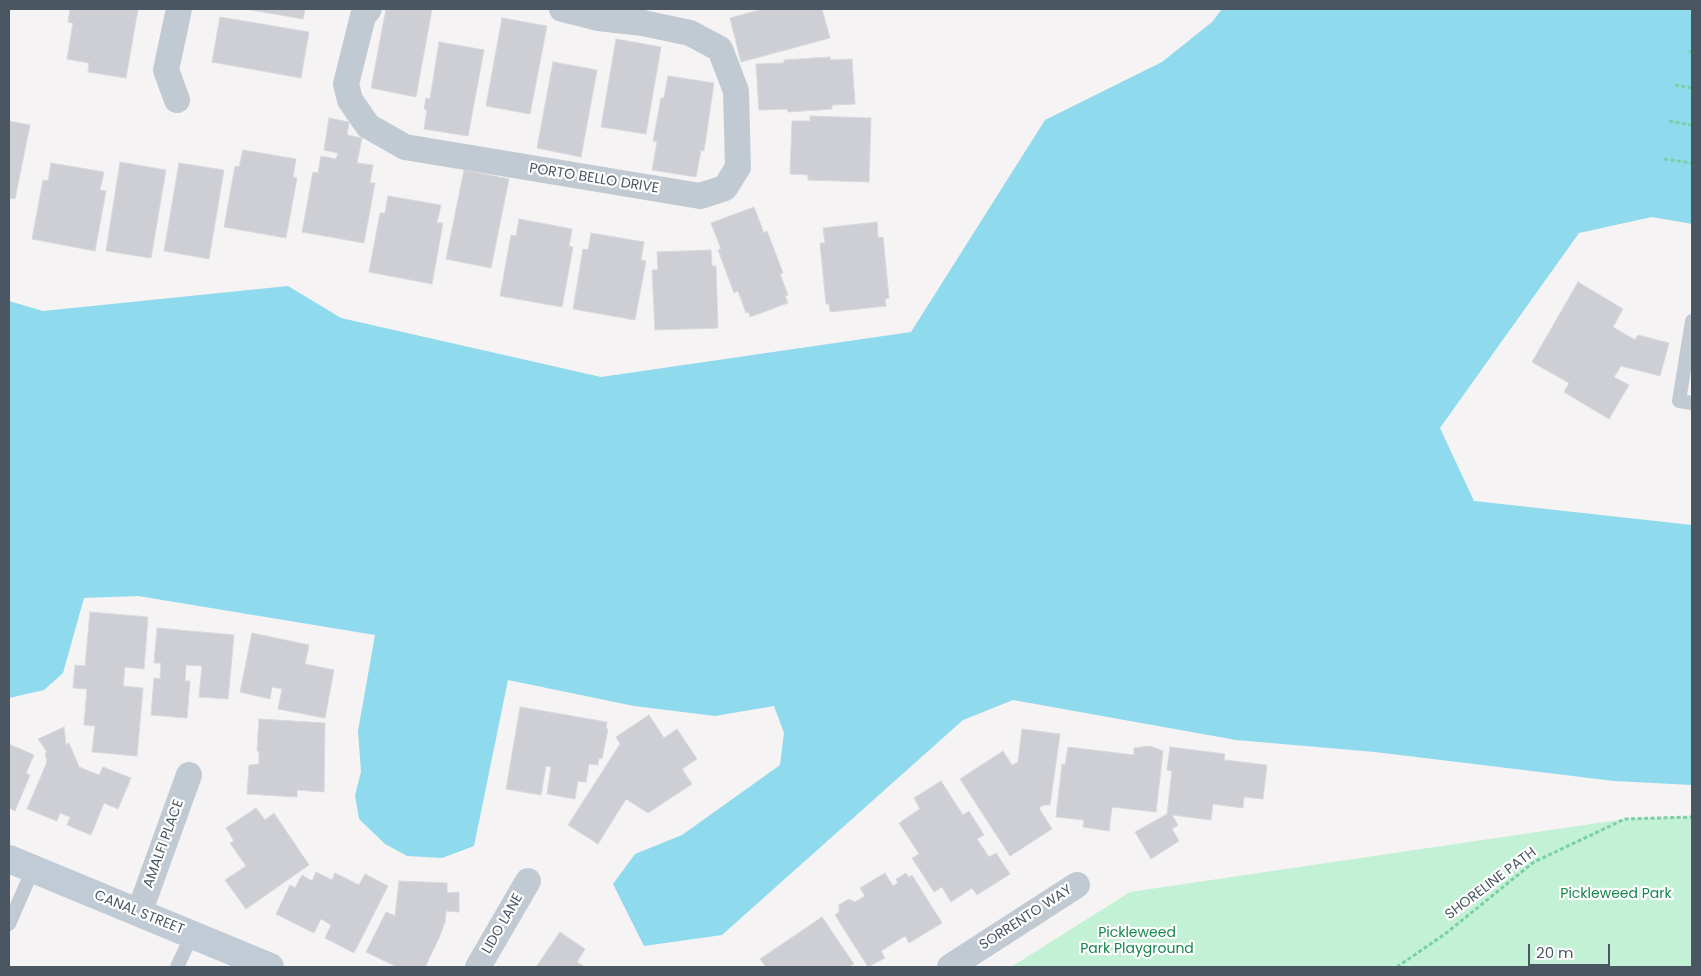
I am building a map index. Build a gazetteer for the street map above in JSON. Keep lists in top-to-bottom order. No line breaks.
{"streets":{"street":["PORTO BELLO DRIVE","AMALFI PLACE","CANAL STREET","SORRENTO WAY","LIDO LANE"],"path":["SHORELINE PATH"]},"crossings":[["AMALFI PLACE","CANAL STREET"]],"parks":["Pickleweed Park","Pickleweed Park Playground"],"scale_bar":"20 m"}
